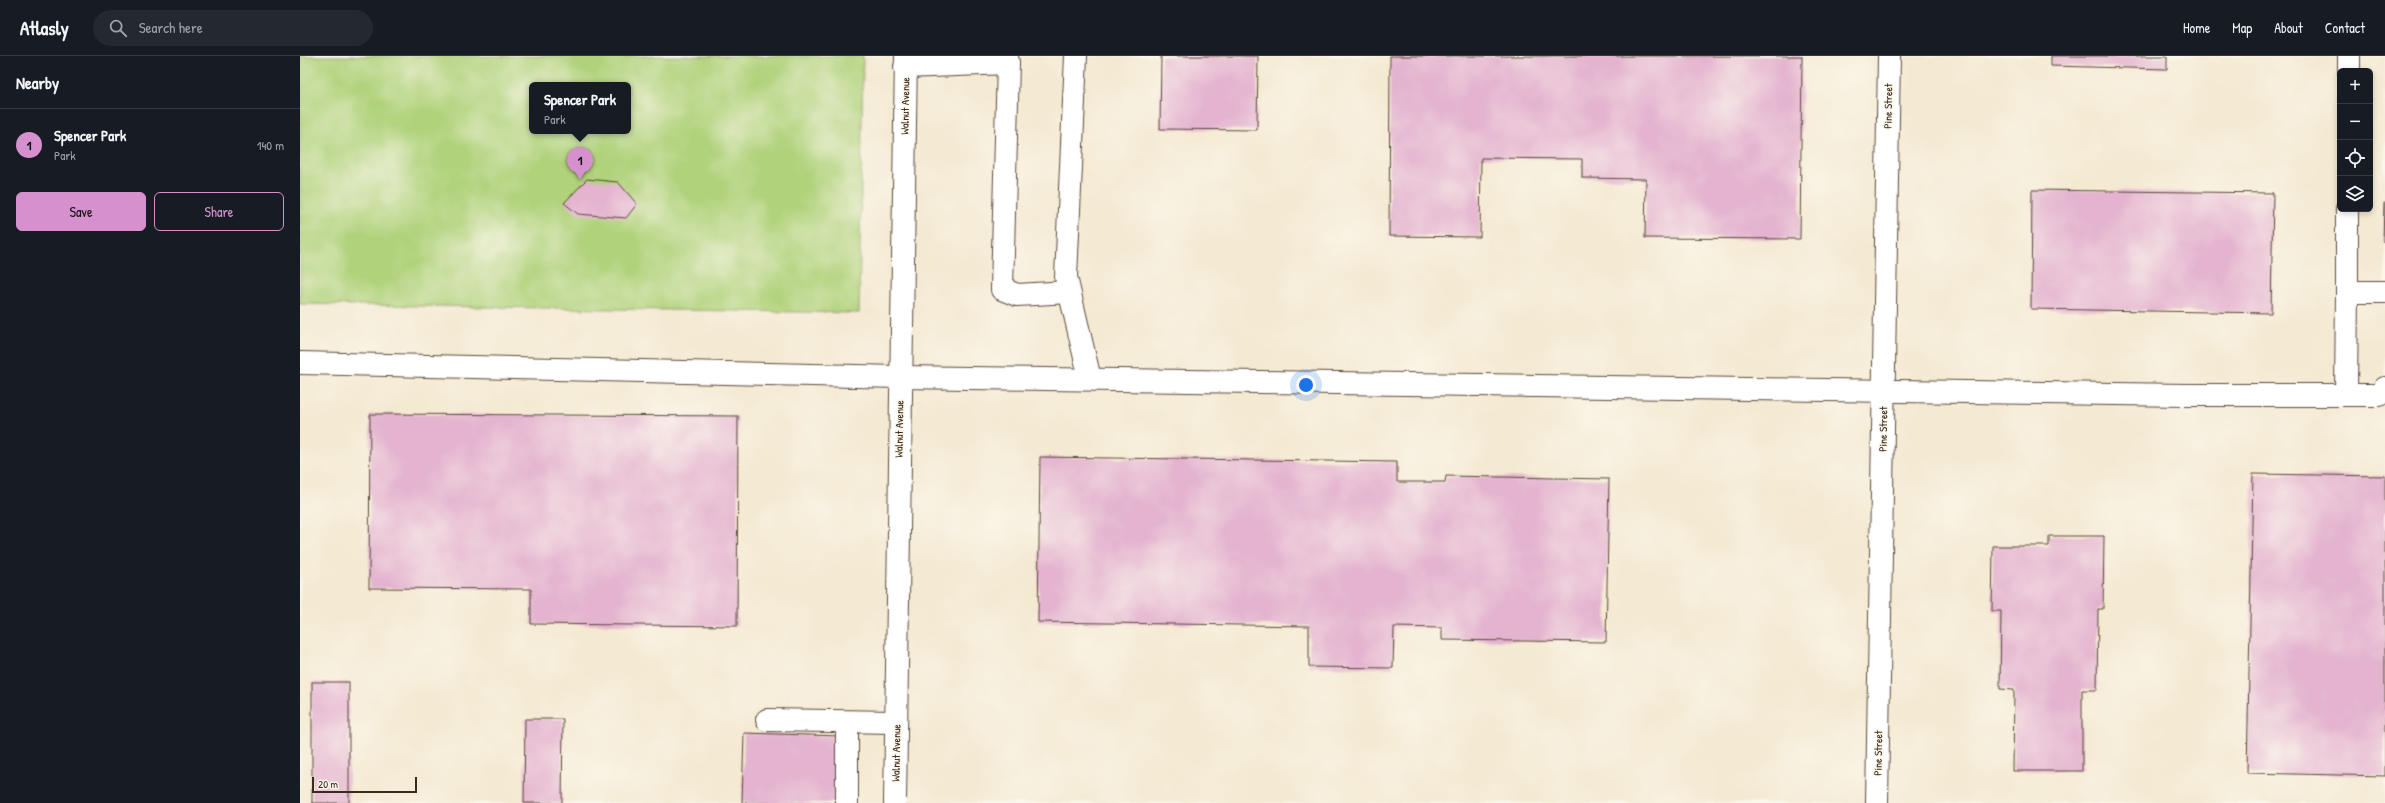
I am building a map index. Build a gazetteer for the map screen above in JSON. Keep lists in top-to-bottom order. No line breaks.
{"streets":{"street":["Walnut Avenue","Pine Street"]},"scale_bar":"20 m","page":{"header":"Atlasly","search":"Search here","nav":["Home","Map","About","Contact"],"heading":"Nearby","map_buttons":["+","−"],"popup":["Spencer Park","Park"],"list":[{"mark":"1","name":"Spencer Park","note":"Park","value":"140 m"}],"pins":"1","buttons":["Save","Share"],"scale":"20 m"}}
